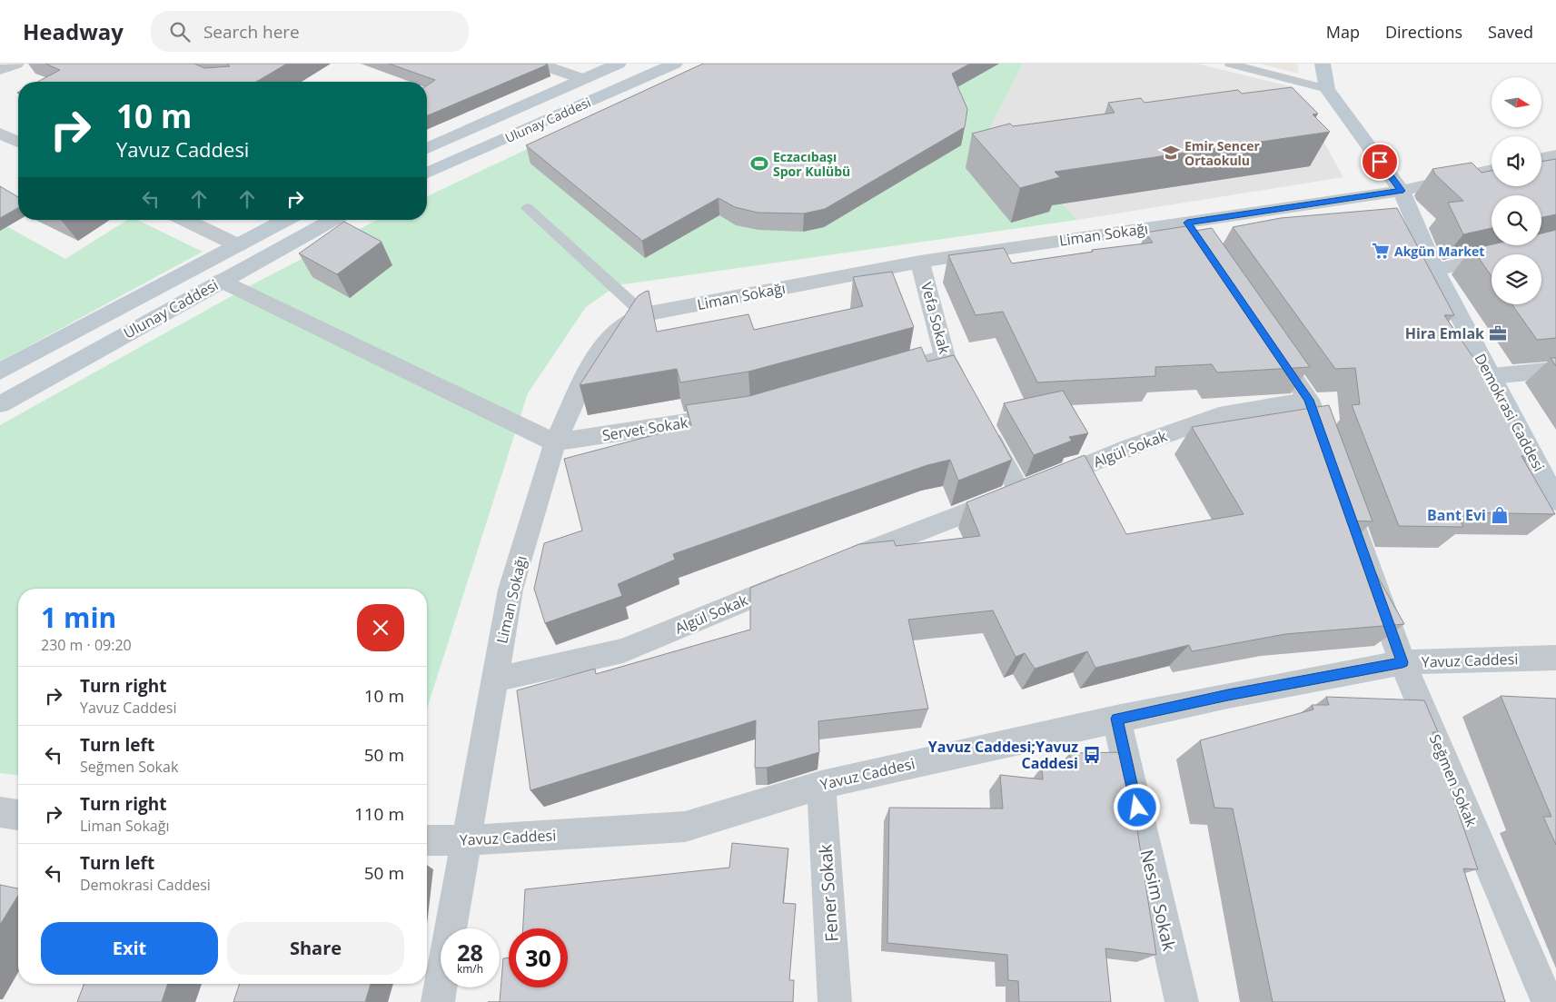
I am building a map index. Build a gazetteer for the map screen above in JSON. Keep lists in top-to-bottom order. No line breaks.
{"streets":{"street":["Ulunay Caddesi","Liman Sokağı","Vefa Sokak","Demokrasi Caddesi","Servet Sokak","Algül Sokak","Yavuz Caddesi","Seğmen Sokak","Fener Sokak","Nesim Sokak"]},"crossings":[["Liman Sokağı","Vefa Sokak"],["Liman Sokağı","Demokrasi Caddesi"],["Liman Sokağı","Servet Sokak"],["Liman Sokağı","Algül Sokak"],["Liman Sokağı","Yavuz Caddesi"],["Yavuz Caddesi","Seğmen Sokak"],["Yavuz Caddesi","Fener Sokak"],["Yavuz Caddesi","Nesim Sokak"]],"places":{"school or university":["Emir Sencer Ortaokulu"],"sports":["Eczacıbaşı Spor Kulübü"],"supermarket":["Akgün Market"],"office":["Hira Emlak"],"shop":["Bant Evi"],"bus stop":["Yavuz Caddesi;Yavuz Caddesi̇"]},"north":"right","page":{"header":"Headway","search":"Search here","nav":["Map","Directions","Saved"],"turn":["10 m","Yavuz Caddesi"],"heading":["1 min","230 m · 09:20"],"list":[{"name":"Turn right","note":"Yavuz Caddesi","value":"10 m"},{"name":"Turn left","note":"Seğmen Sokak","value":"50 m"},{"name":"Turn right","note":"Liman Sokağı","value":"110 m"},{"name":"Turn left","note":"Demokrasi Caddesi","value":"50 m"}],"buttons":["Exit","Share"],"speed":"28 km/h","limit":"30"}}
